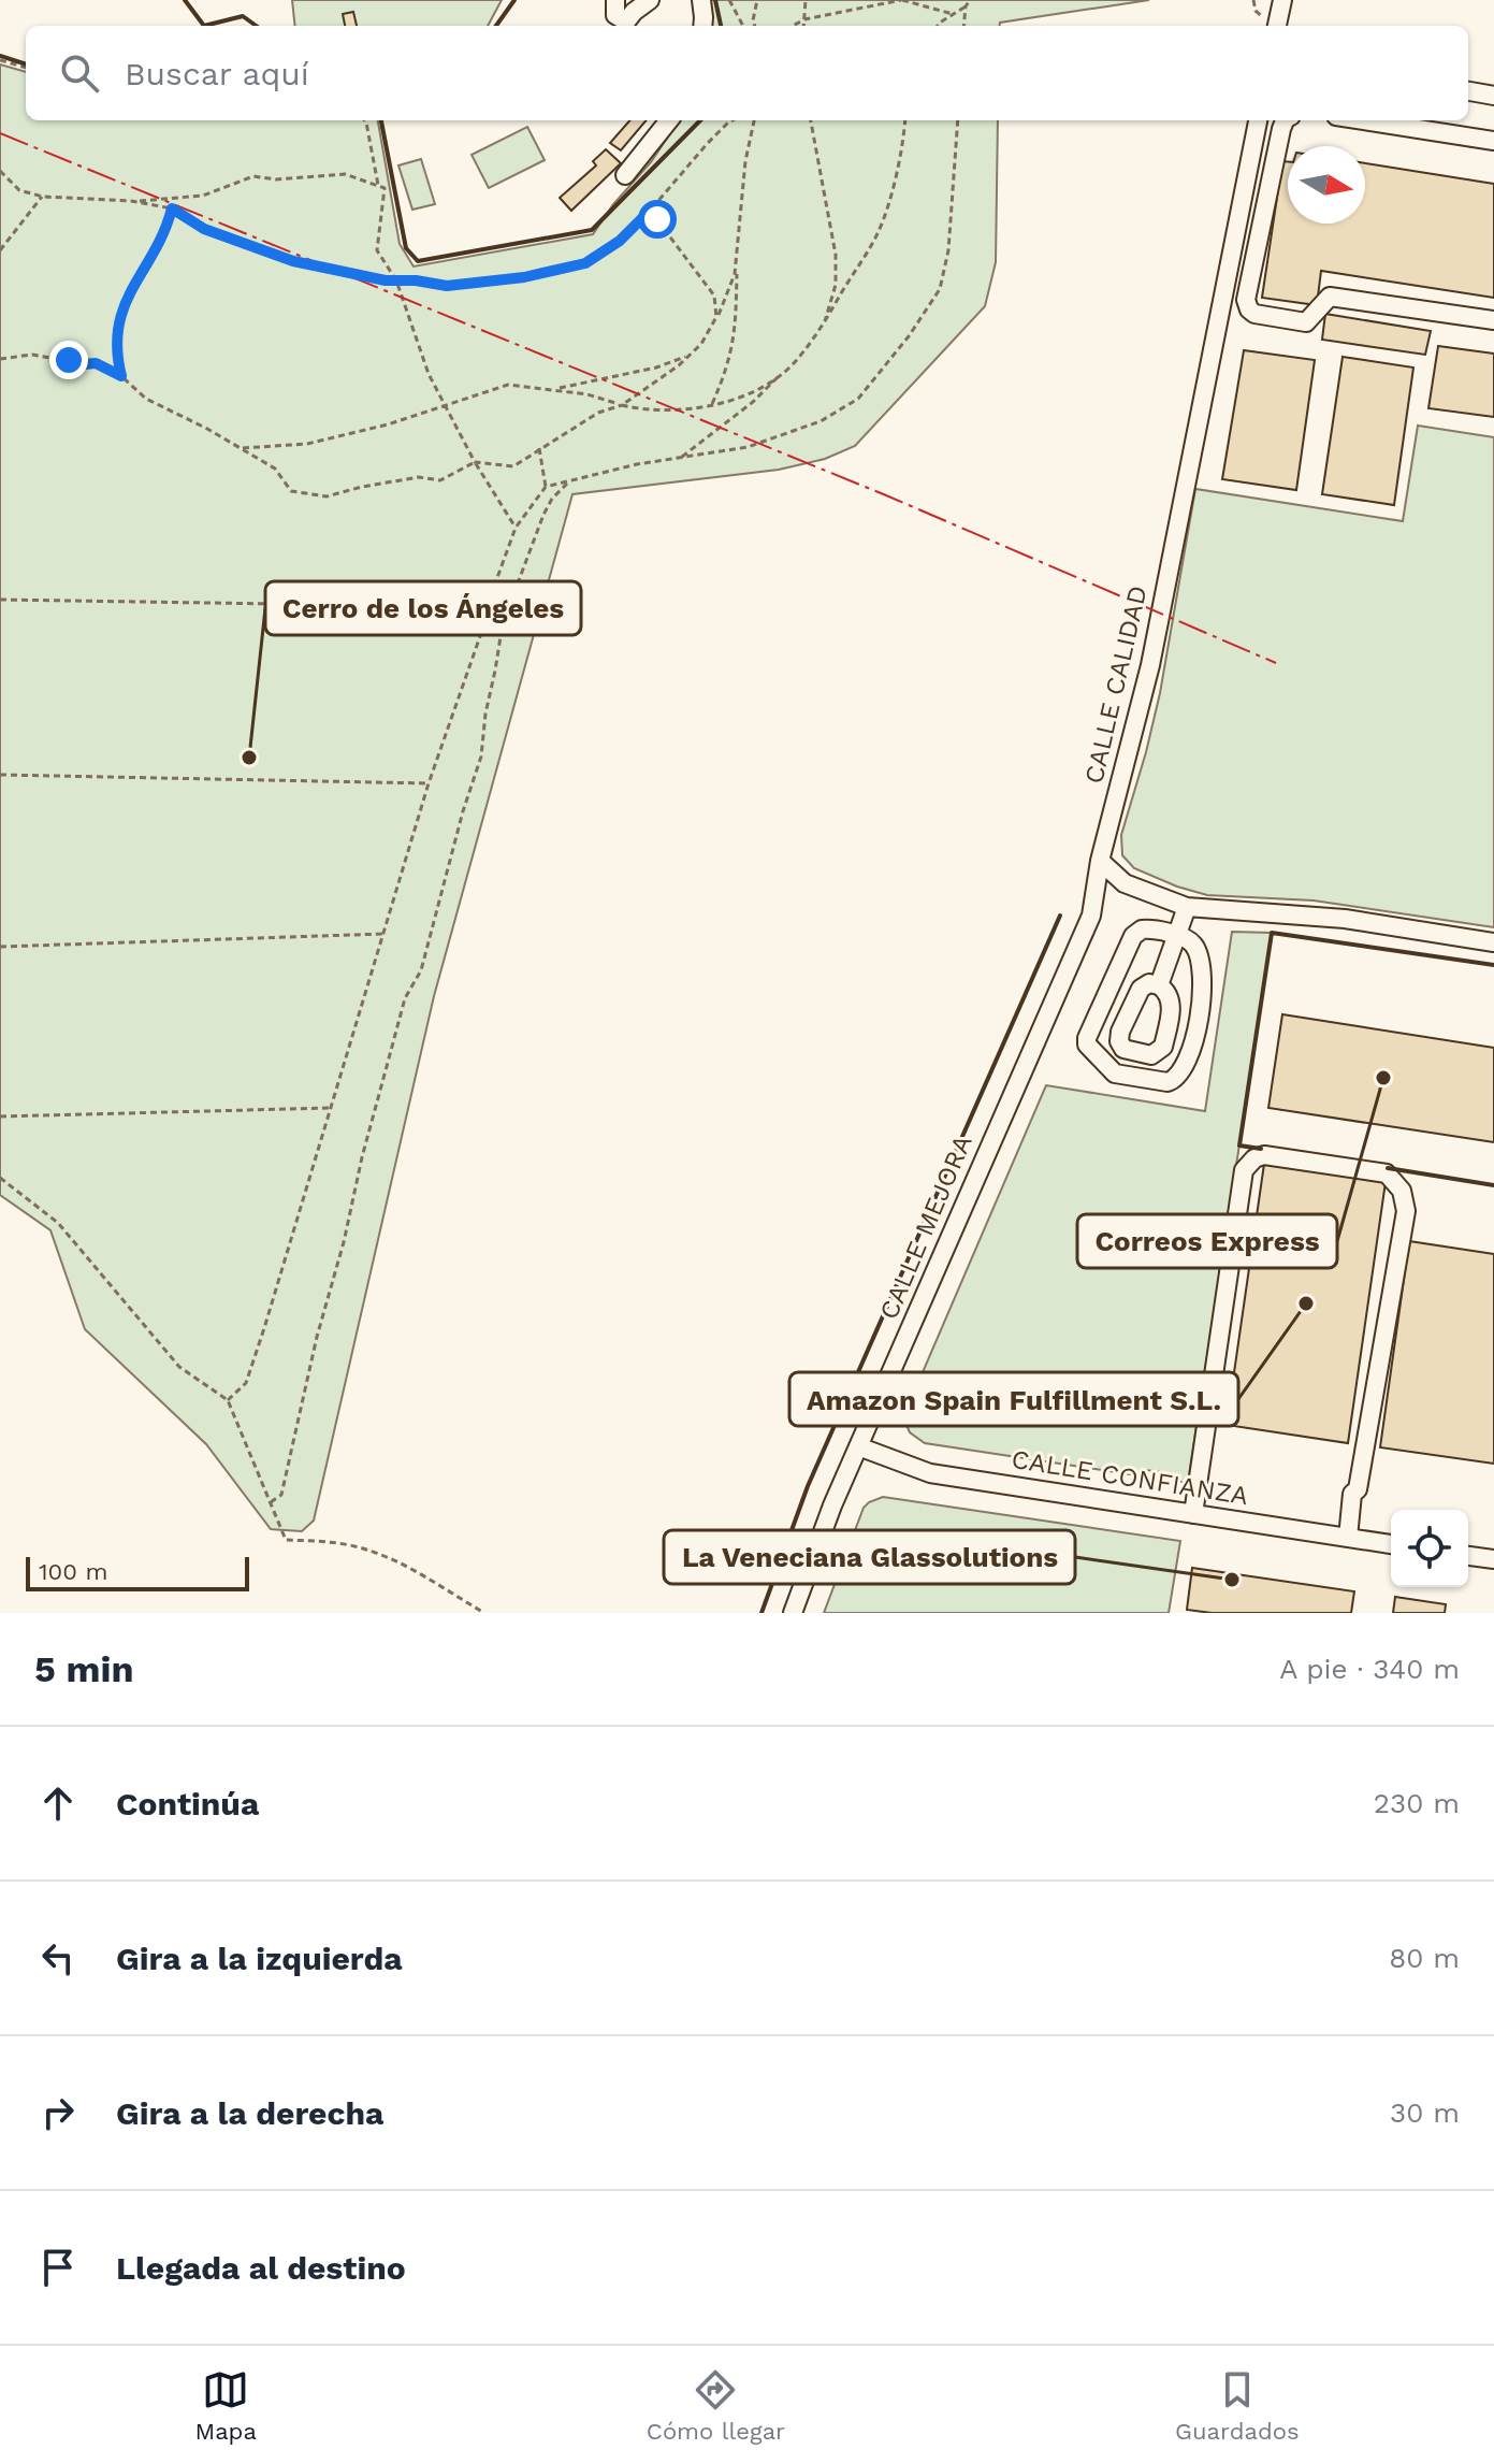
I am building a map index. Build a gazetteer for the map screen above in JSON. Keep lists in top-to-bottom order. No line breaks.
{"streets":{"street":["CALLE CALIDAD","CALLE MEJORA","CALLE CONFIANZA"]},"crossings":[["CALLE CALIDAD","CALLE MEJORA"],["CALLE MEJORA","CALLE CONFIANZA"]],"places":["Cerro de los Ángeles","Correos Express","Amazon Spain Fulfillment S.L.","La Veneciana Glassolutions"],"scale_bar":"100 m","north":"right","page":{"search":"Buscar aquí","scale":"100 m","heading":["5 min","A pie · 340 m"],"list":[["Continúa","230 m"],["Gira a la izquierda","80 m"],["Gira a la derecha","30 m"],"Llegada al destino"],"nav":["Mapa","Cómo llegar","Guardados"]}}
